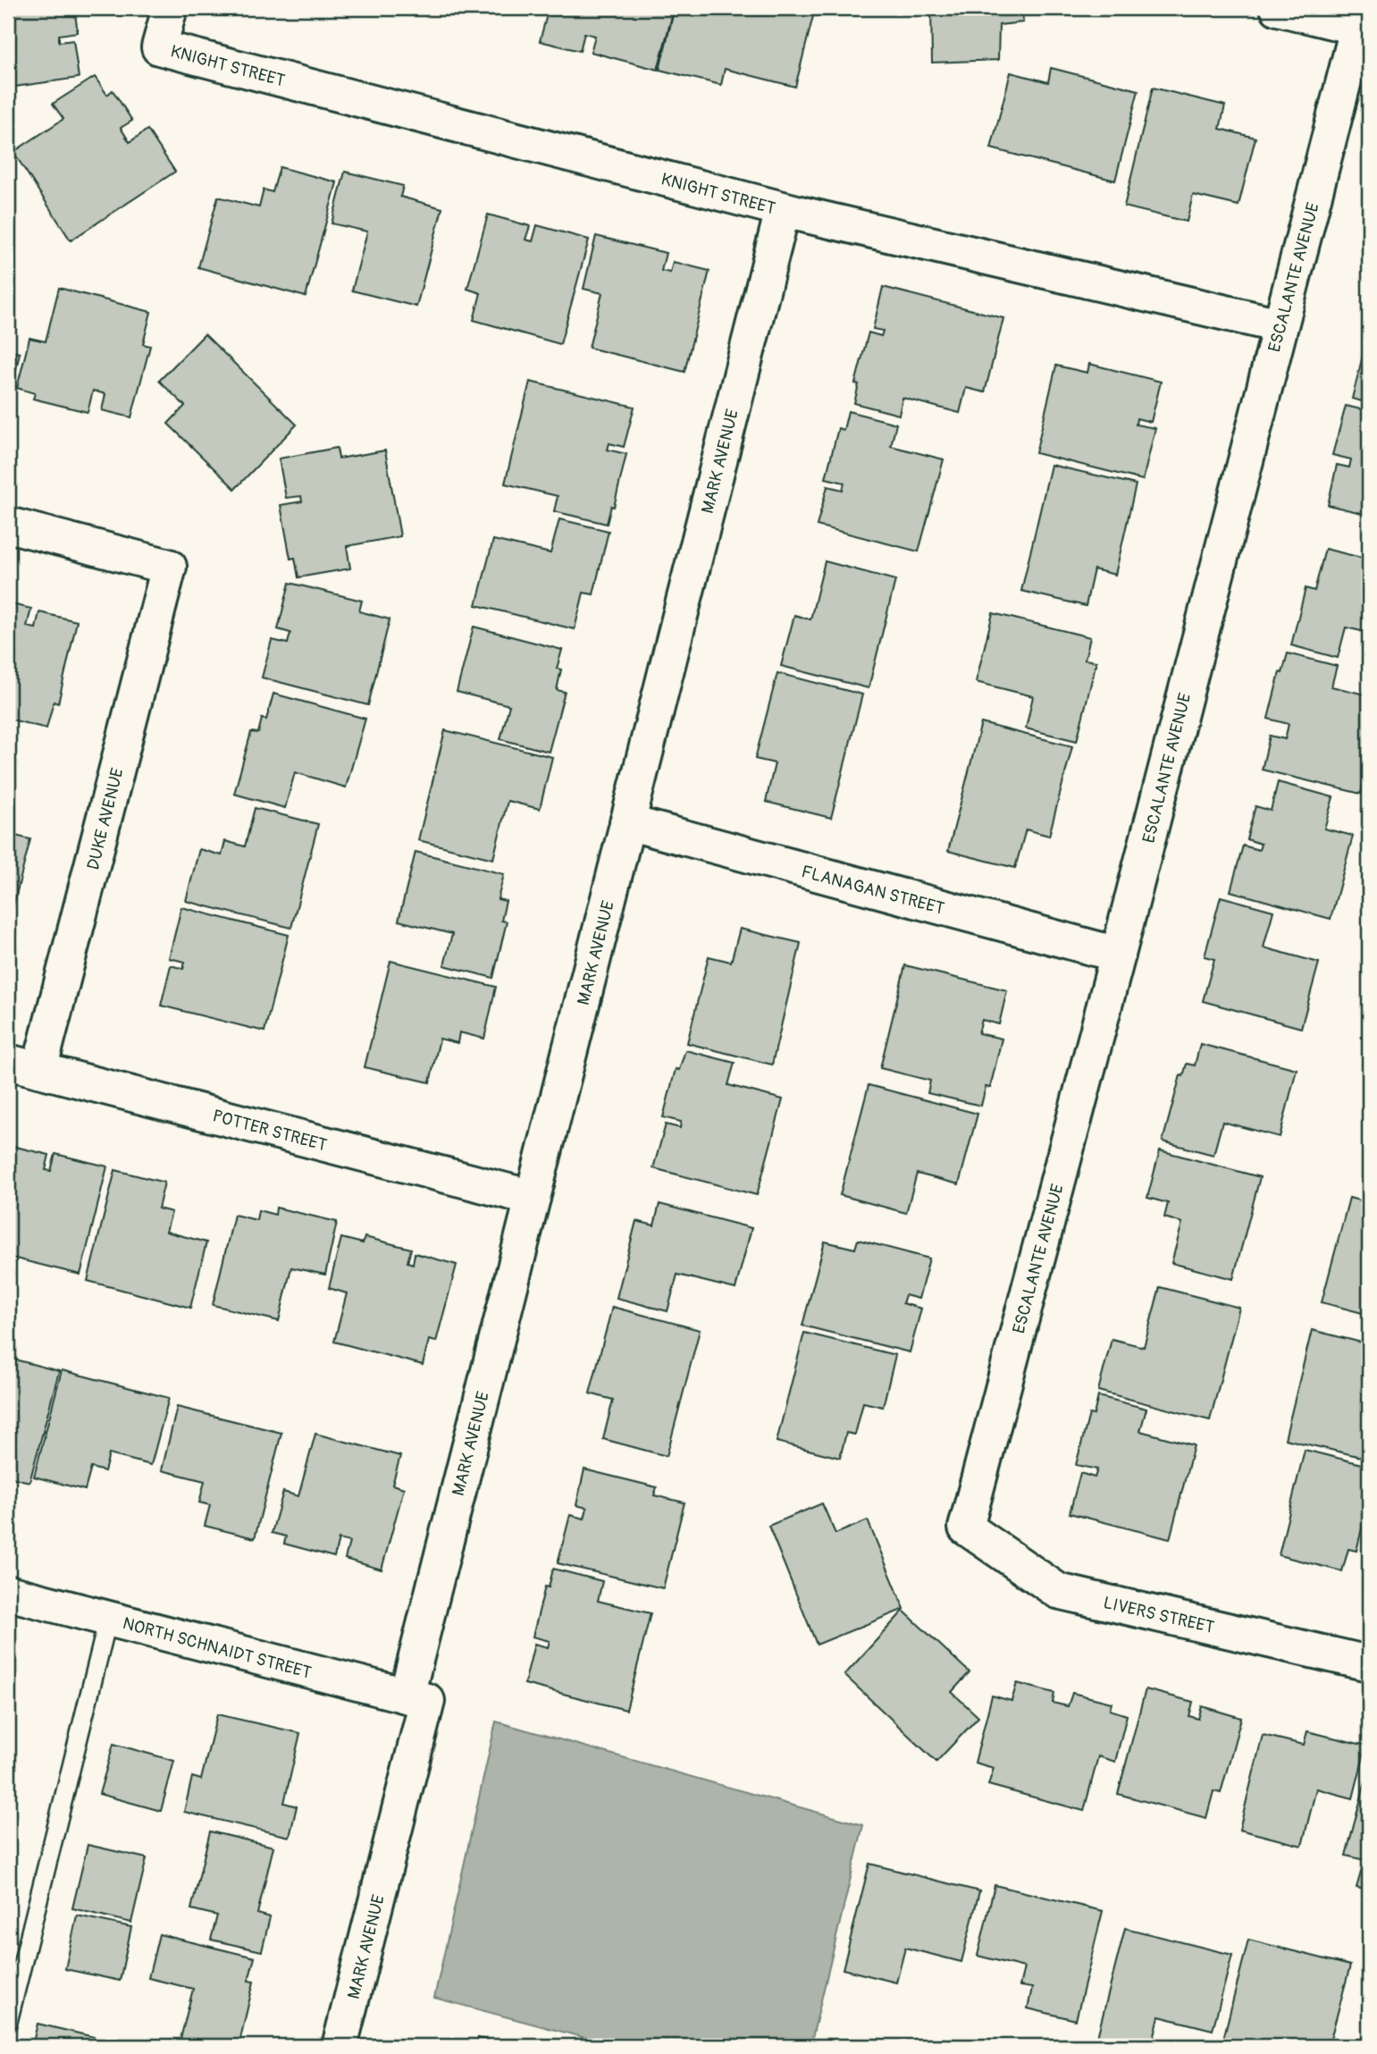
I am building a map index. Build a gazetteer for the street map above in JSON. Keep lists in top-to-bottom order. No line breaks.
{"streets":{"street":["KNIGHT STREET","ESCALANTE AVENUE","MARK AVENUE","DUKE AVENUE","FLANAGAN STREET","POTTER STREET","LIVERS STREET","NORTH SCHNAIDT STREET"]},"crossings":[["KNIGHT STREET","ESCALANTE AVENUE"],["KNIGHT STREET","MARK AVENUE"],["ESCALANTE AVENUE","FLANAGAN STREET"],["ESCALANTE AVENUE","LIVERS STREET"],["MARK AVENUE","FLANAGAN STREET"],["MARK AVENUE","POTTER STREET"],["MARK AVENUE","NORTH SCHNAIDT STREET"],["DUKE AVENUE","POTTER STREET"]]}
